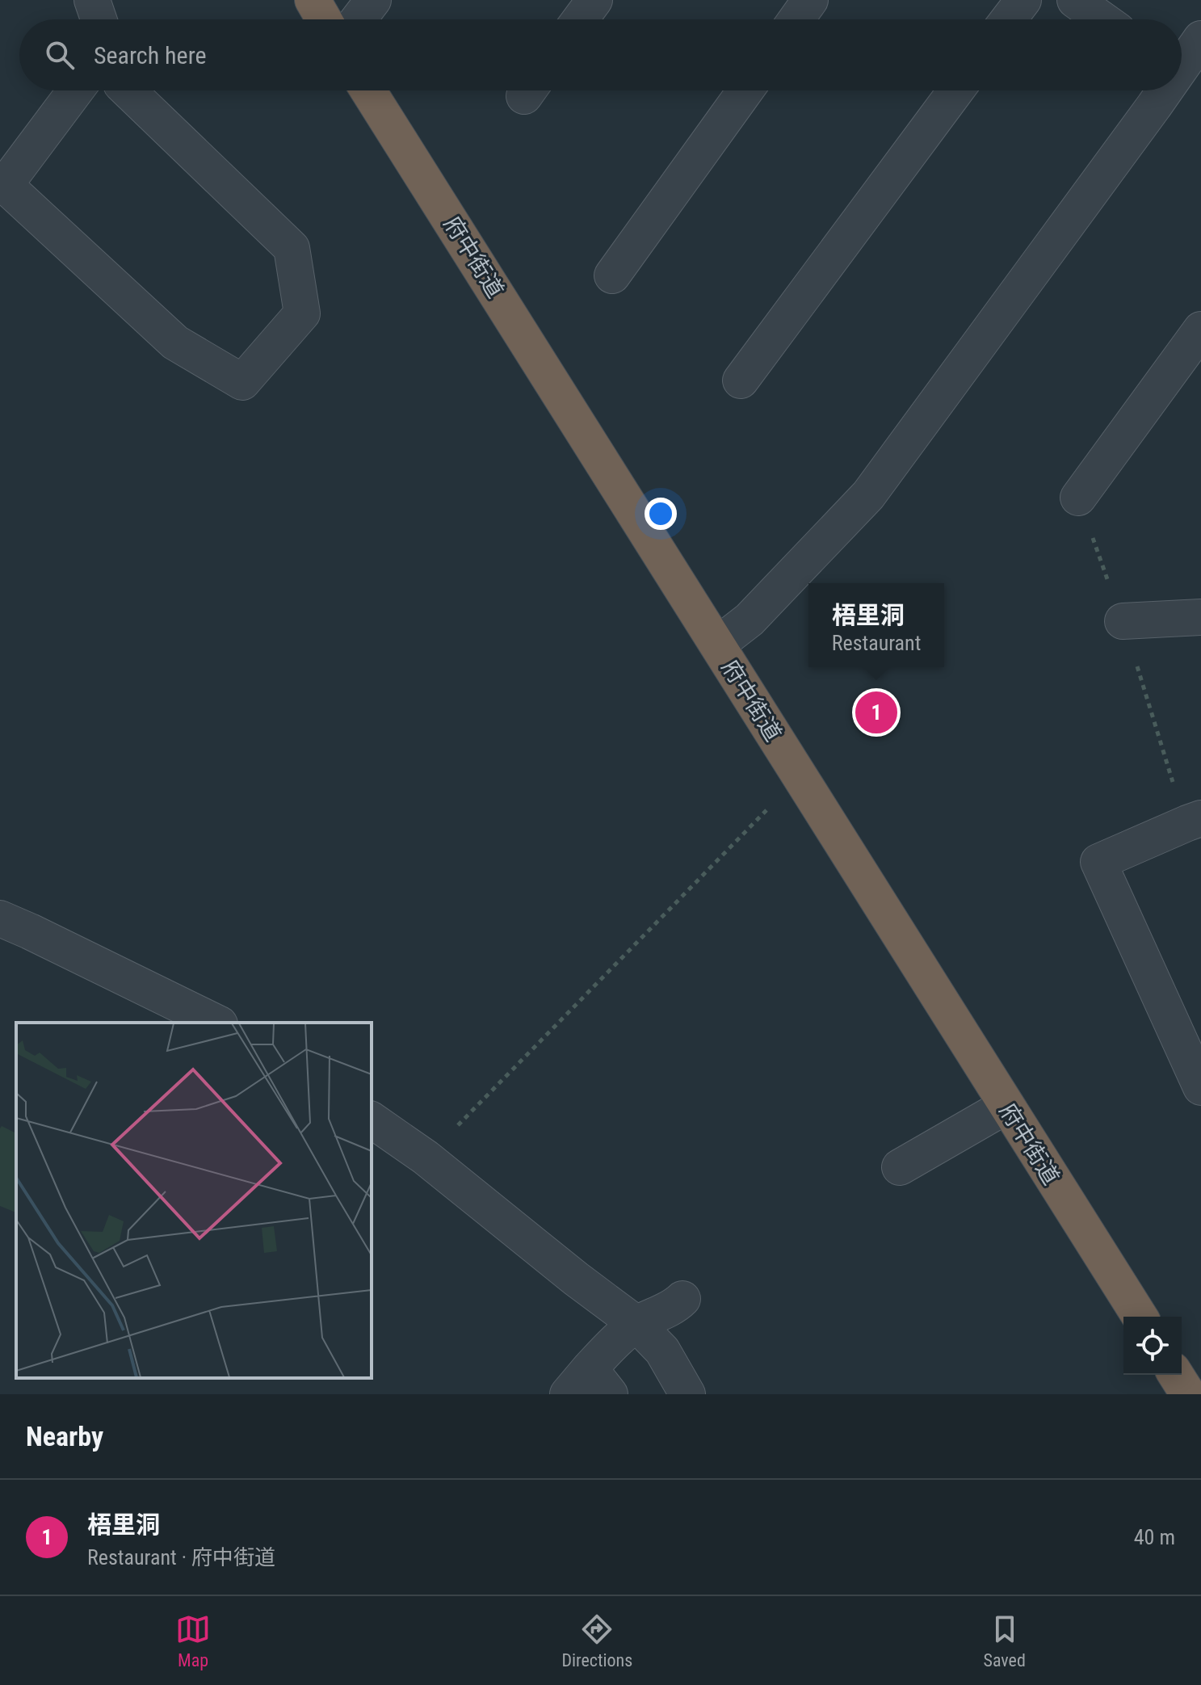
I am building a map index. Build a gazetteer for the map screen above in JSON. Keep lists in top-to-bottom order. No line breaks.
{"streets":{"highway":["府中街道"]},"page":{"search":"Search here","popup":["梧里洞","Restaurant"],"pins":"1","heading":"Nearby","list":[{"mark":"1","name":"梧里洞","note":"Restaurant · 府中街道","value":"40 m"}],"nav":["Map","Directions","Saved"]}}
